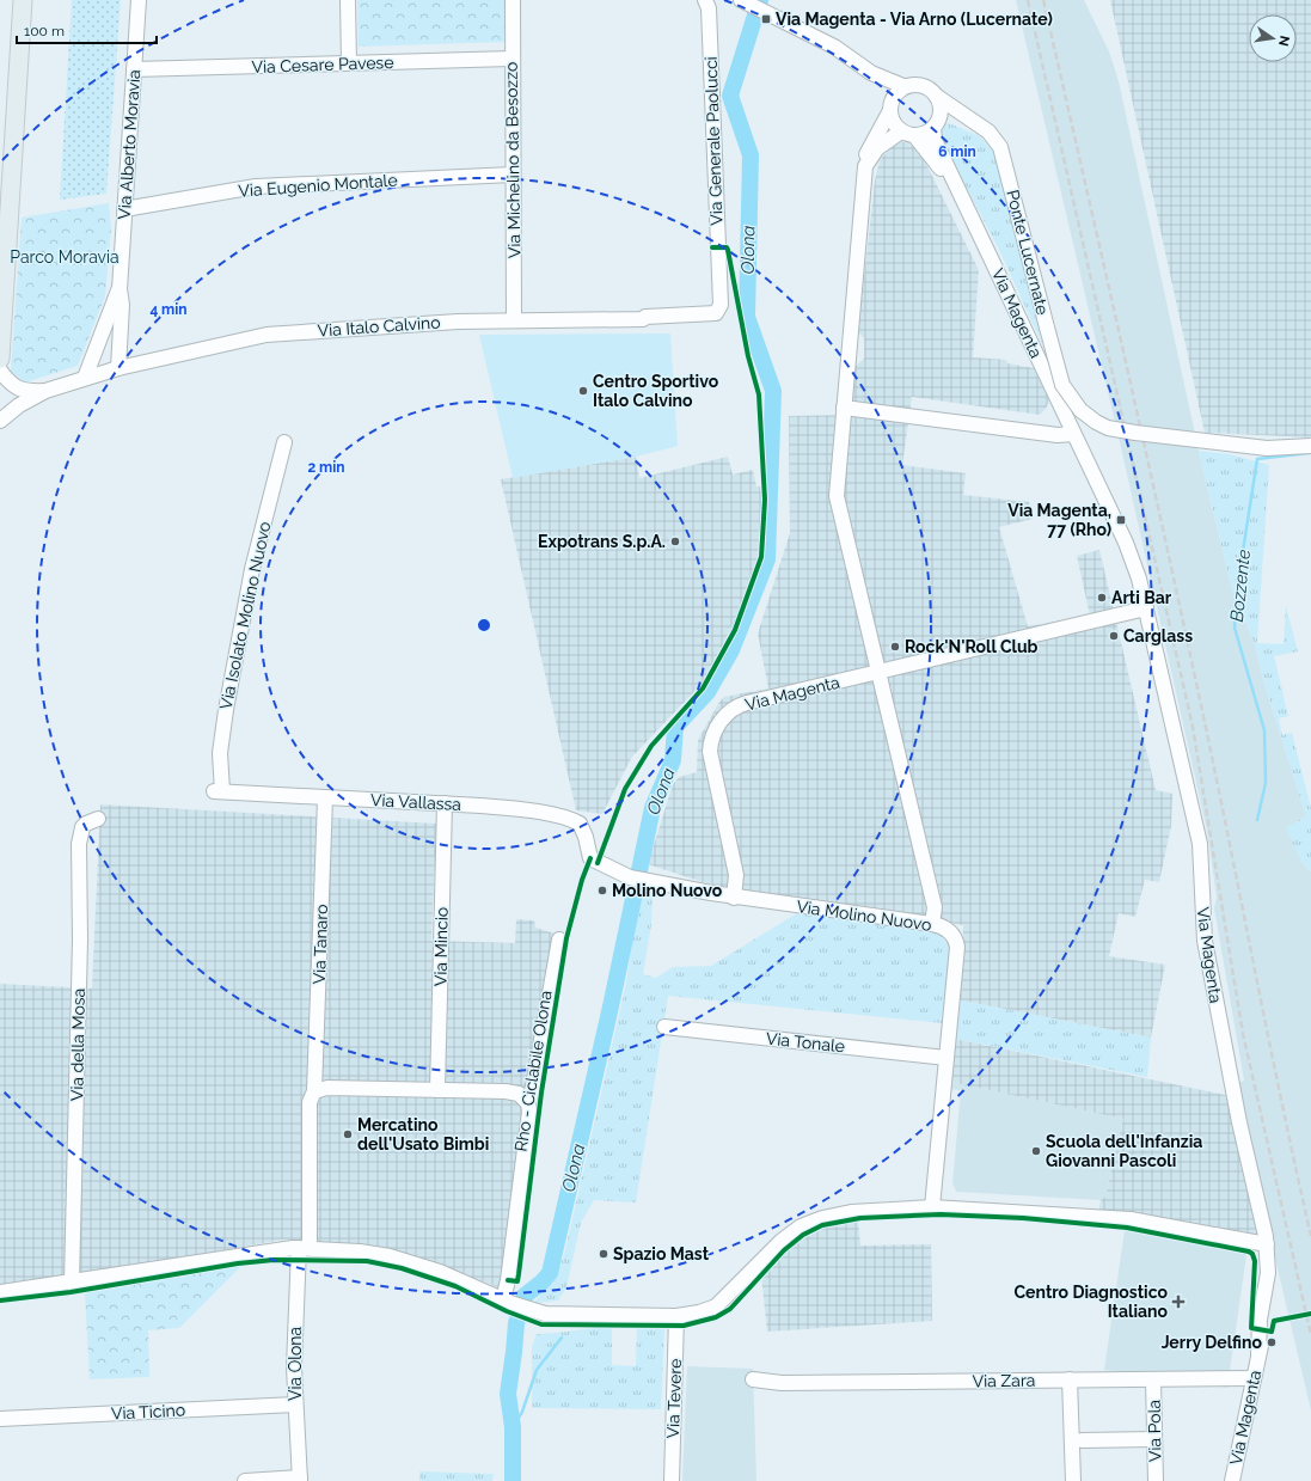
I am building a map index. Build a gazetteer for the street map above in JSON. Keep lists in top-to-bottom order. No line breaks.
{"streets":{"street":["Via Cesare Pavese","Via Generale Paolucci","Via Alberto Moravia","Via Michelino da Besozzo","Via Eugenio Montale","Ponte Lucernate","Via Magenta","Via Italo Calvino","Via Isolato Molino Nuovo","Via Vallassa","Via Molino Nuovo","Via Tanaro","Via Mincio","Via Tonale","Via della Mosa","Via Olona","Via Zara","Via Tevere","Via Ticino","Via Pola"],"cycle path":["Rho - Ciclabile Olona"]},"crossings":[["Via Cesare Pavese","Via Alberto Moravia"],["Via Cesare Pavese","Via Michelino da Besozzo"],["Via Generale Paolucci","Via Italo Calvino"],["Via Alberto Moravia","Via Eugenio Montale"],["Via Alberto Moravia","Via Italo Calvino"],["Via Michelino da Besozzo","Via Eugenio Montale"],["Via Michelino da Besozzo","Via Italo Calvino"],["Ponte Lucernate","Via Magenta"],["Via Magenta","Via Molino Nuovo"],["Via Magenta","Via Zara"],["Via Isolato Molino Nuovo","Via Vallassa"],["Via Vallassa","Via Molino Nuovo"],["Via Vallassa","Via Tanaro"],["Via Vallassa","Via Mincio"],["Via Molino Nuovo","Via Tonale"],["Via Tanaro","Via Olona"],["Via Olona","Via Ticino"],["Via Zara","Via Pola"]],"water":["Olona","Bozzente"],"parks":["Parco Moravia"],"places":{"transit":["Via Magenta - Via Arno (Lucernate)","Via Magenta, 77 (Rho)"],"other":["Centro Sportivo Italo Calvino","Expotrans S.p.A.","Arti Bar","Carglass","Rock'N'Roll Club","Molino Nuovo","Mercatino dell'Usato Bimbi","Scuola dell'Infanzia Giovanni Pascoli","Spazio Mast","Jerry Delfino"],"health":["Centro Diagnostico Italiano"]},"scale_bar":"100 m","north":"right","rings":["6 min","4 min","2 min"]}
